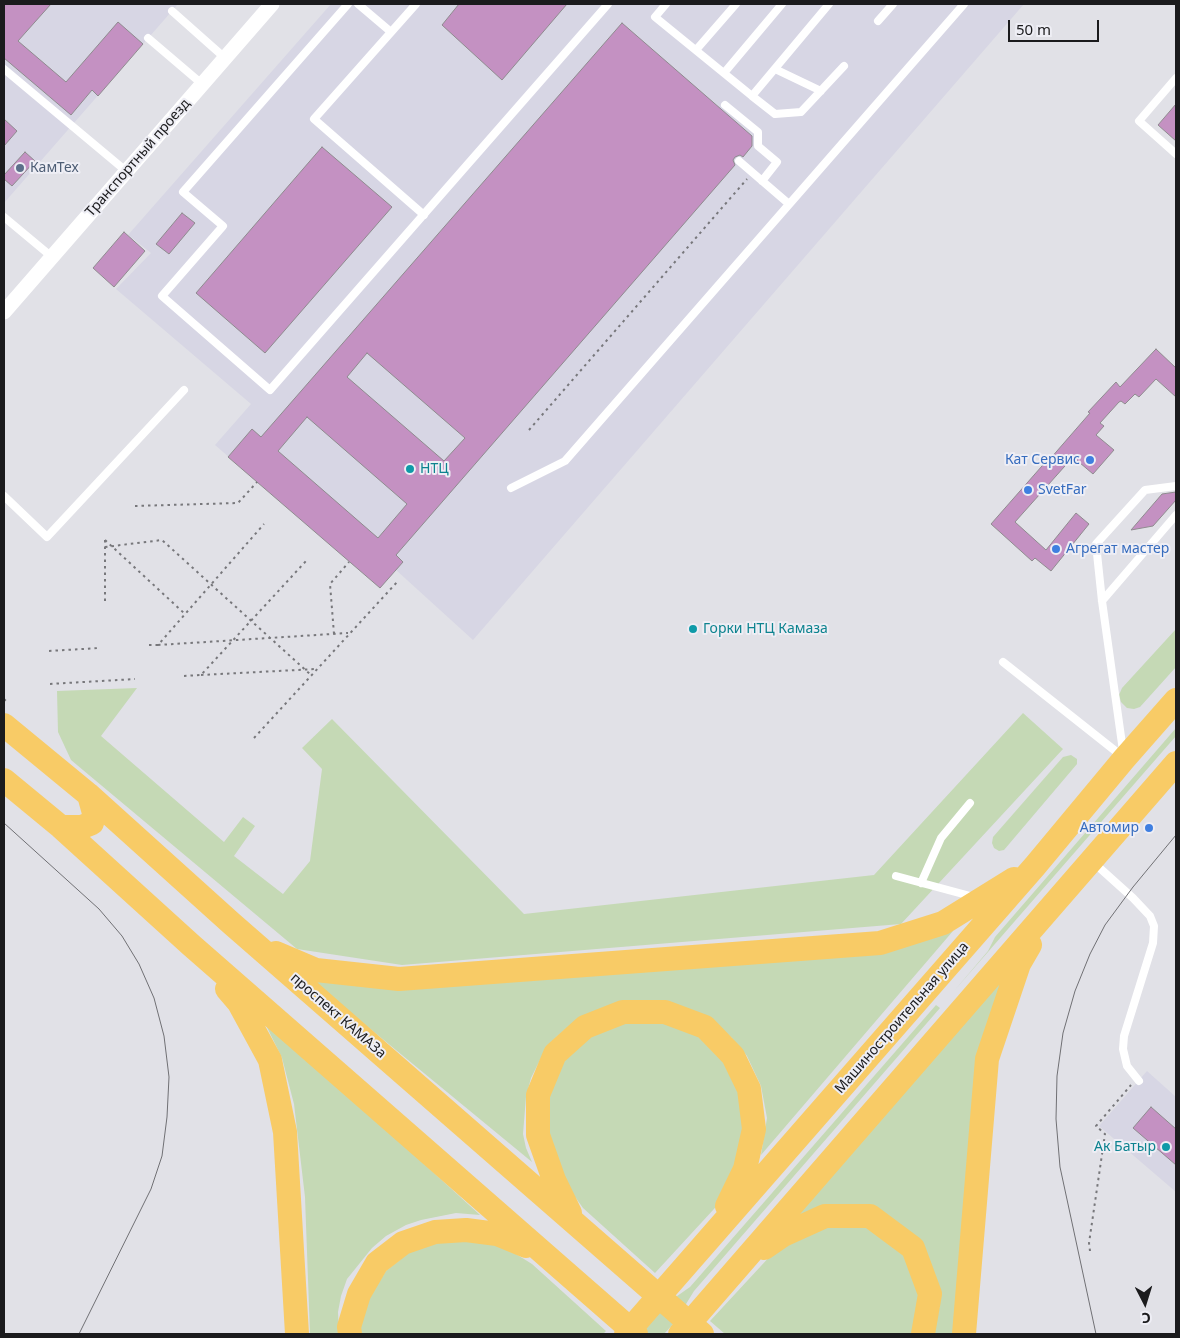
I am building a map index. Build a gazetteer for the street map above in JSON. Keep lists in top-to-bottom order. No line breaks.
{"streets":{"main road":["проспект КАМАЗа","Машиностроительная улица"],"street":["Транспортный проезд"]},"places":["КамТех","Кат Сервис","НТЦ","SvetFar","Агрегат мастер","Горки НТЦ Камаза","Автомир","Ак Батыр"],"scale_bar":"50 m","north":"bottom"}
